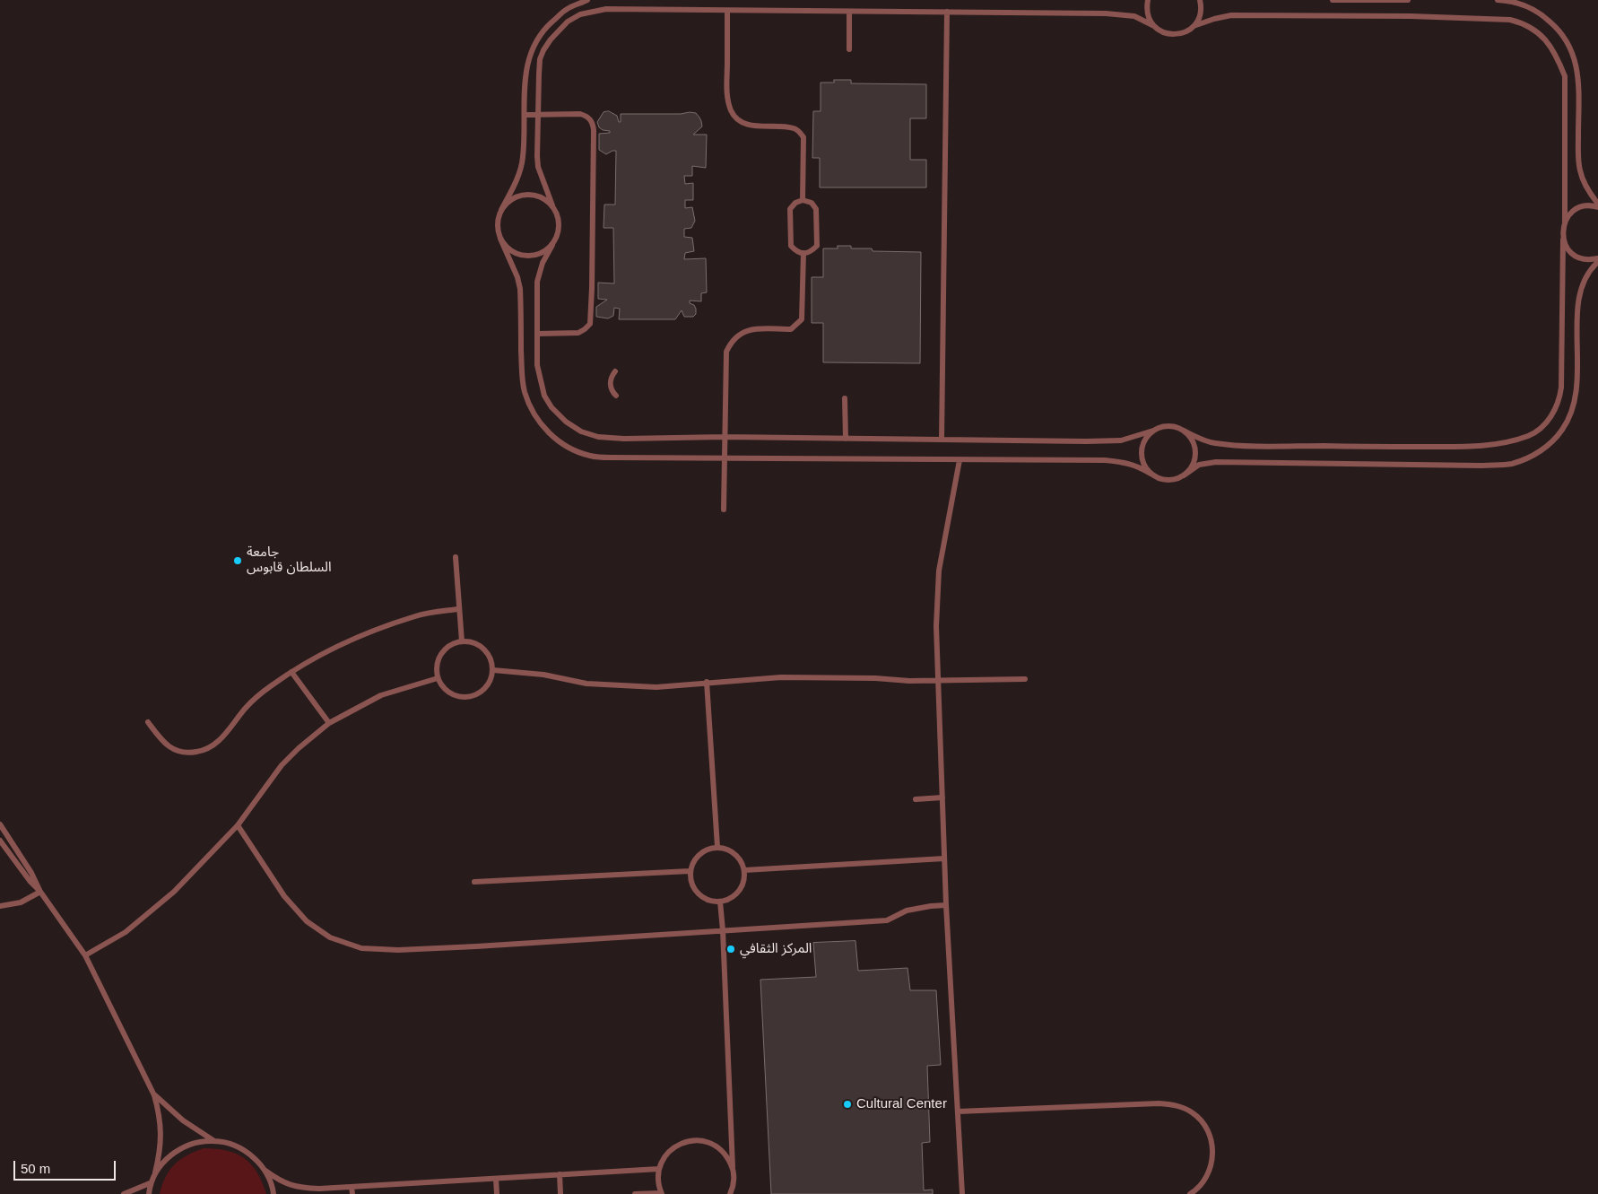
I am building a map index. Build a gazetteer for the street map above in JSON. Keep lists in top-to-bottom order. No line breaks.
{"places":["جامعة السلطان قابوس","المركز الثقافي","Cultural Center"],"scale_bar":"50 m"}
